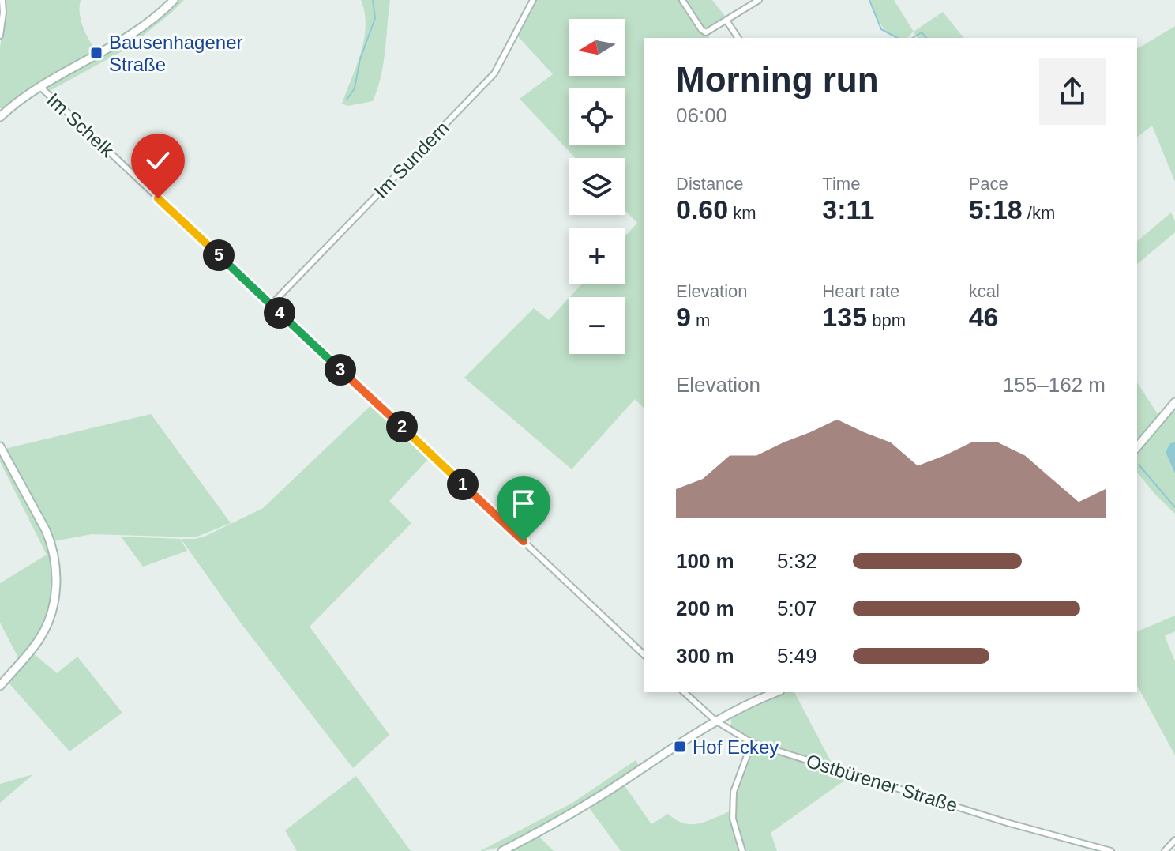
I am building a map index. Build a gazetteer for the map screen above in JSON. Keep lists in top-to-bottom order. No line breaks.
{"streets":{"street":["Im Schelk","Im Sundern","Ostbürener Straße"]},"crossings":[["Im Schelk","Im Sundern"]],"places":{"transit":["Bausenhagener Straße","Hof Eckey"]},"north":"left","page":{"map_buttons":["+","−"],"heading":["Morning run","06:00"],"stats":[["Distance","0.60 km"],["Time","3:11"],["Pace","5:18 /km"],["Elevation","9 m"],["Heart rate","135 bpm"],["kcal","46"]],"pins":["5","4","3","2","1"],"chart":["Elevation","155–162 m"],"list":[{"name":"100 m","note":"5:32"},{"name":"200 m","note":"5:07"},{"name":"300 m","note":"5:49"}]}}
